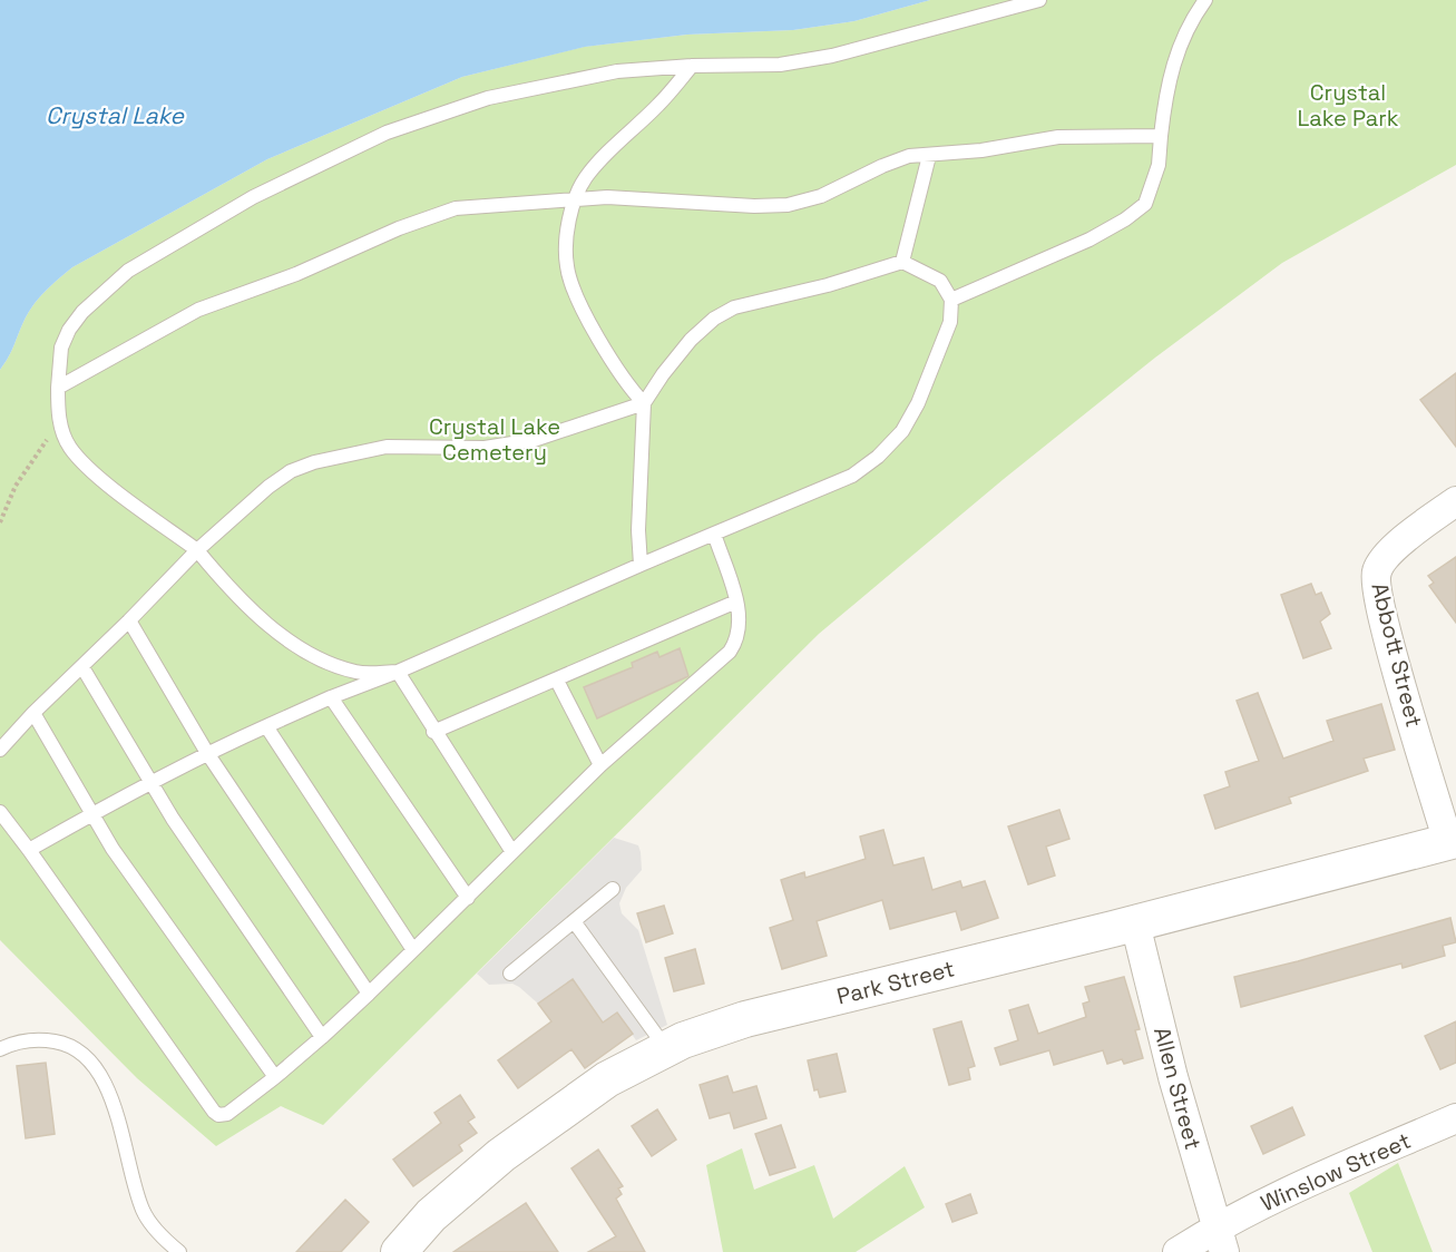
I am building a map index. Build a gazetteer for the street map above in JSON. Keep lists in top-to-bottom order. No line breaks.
{"streets":{"street":["Abbott Street","Park Street","Allen Street","Winslow Street"]},"crossings":[["Abbott Street","Park Street"],["Park Street","Allen Street"],["Allen Street","Winslow Street"]],"water":["Crystal Lake"],"parks":["Crystal Lake Park","Crystal Lake Cemetery"]}
